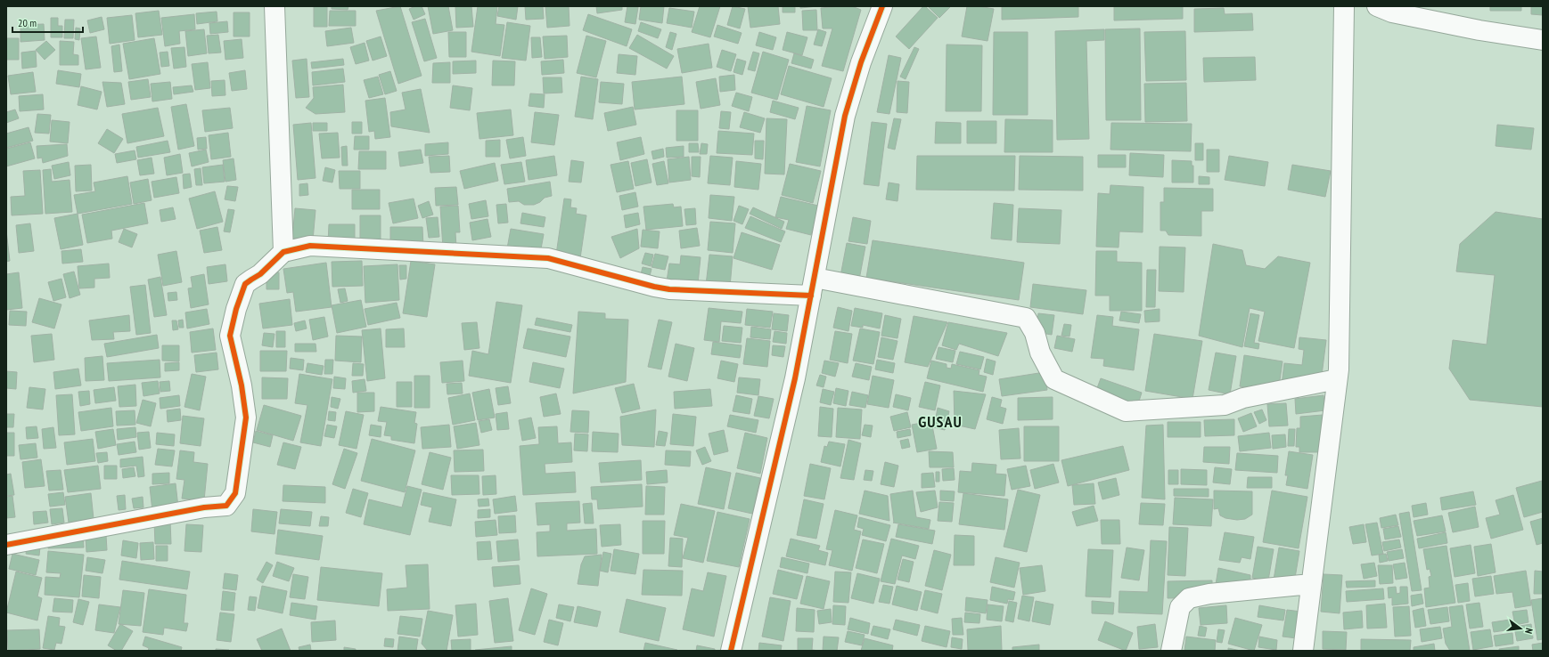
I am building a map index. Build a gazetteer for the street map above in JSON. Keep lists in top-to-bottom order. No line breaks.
{"districts":["GUSAU"],"scale_bar":"20 m","north":"right"}
